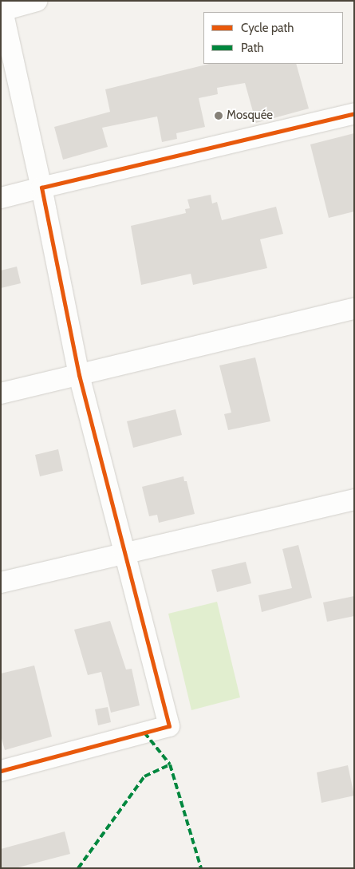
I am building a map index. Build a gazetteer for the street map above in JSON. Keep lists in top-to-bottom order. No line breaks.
{"places":["Mosquée"],"legend":["Cycle path","Path"]}
